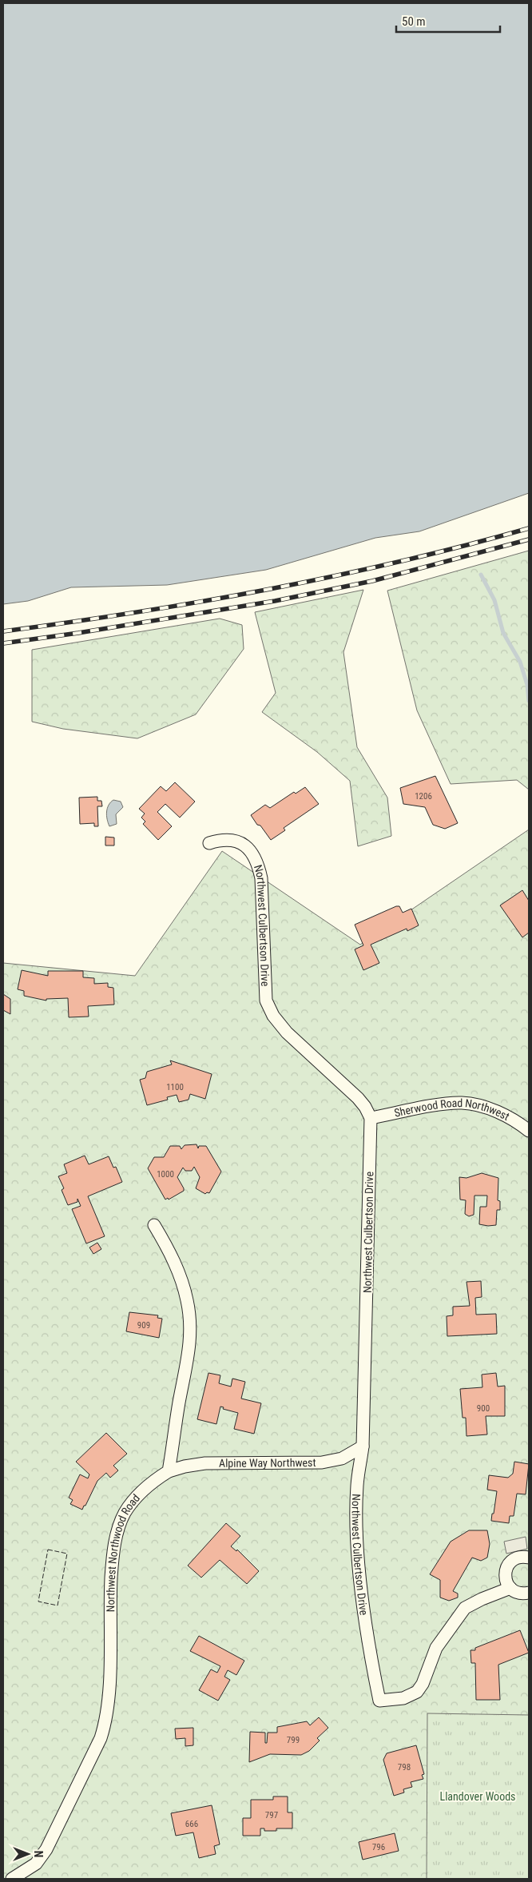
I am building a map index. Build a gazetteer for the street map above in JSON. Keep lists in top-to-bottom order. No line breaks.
{"streets":{"street":["Northwest Culbertson Drive","Sherwood Road Northwest","Alpine Way Northwest","Northwest Northwood Road"]},"crossings":[["Northwest Culbertson Drive","Sherwood Road Northwest"],["Northwest Culbertson Drive","Alpine Way Northwest"],["Alpine Way Northwest","Northwest Northwood Road"]],"parks":["Llandover Woods"],"house_numbers":["1206","1100","1000","909","900","799","798","797","666","796"],"scale_bar":"50 m","north":"right"}
